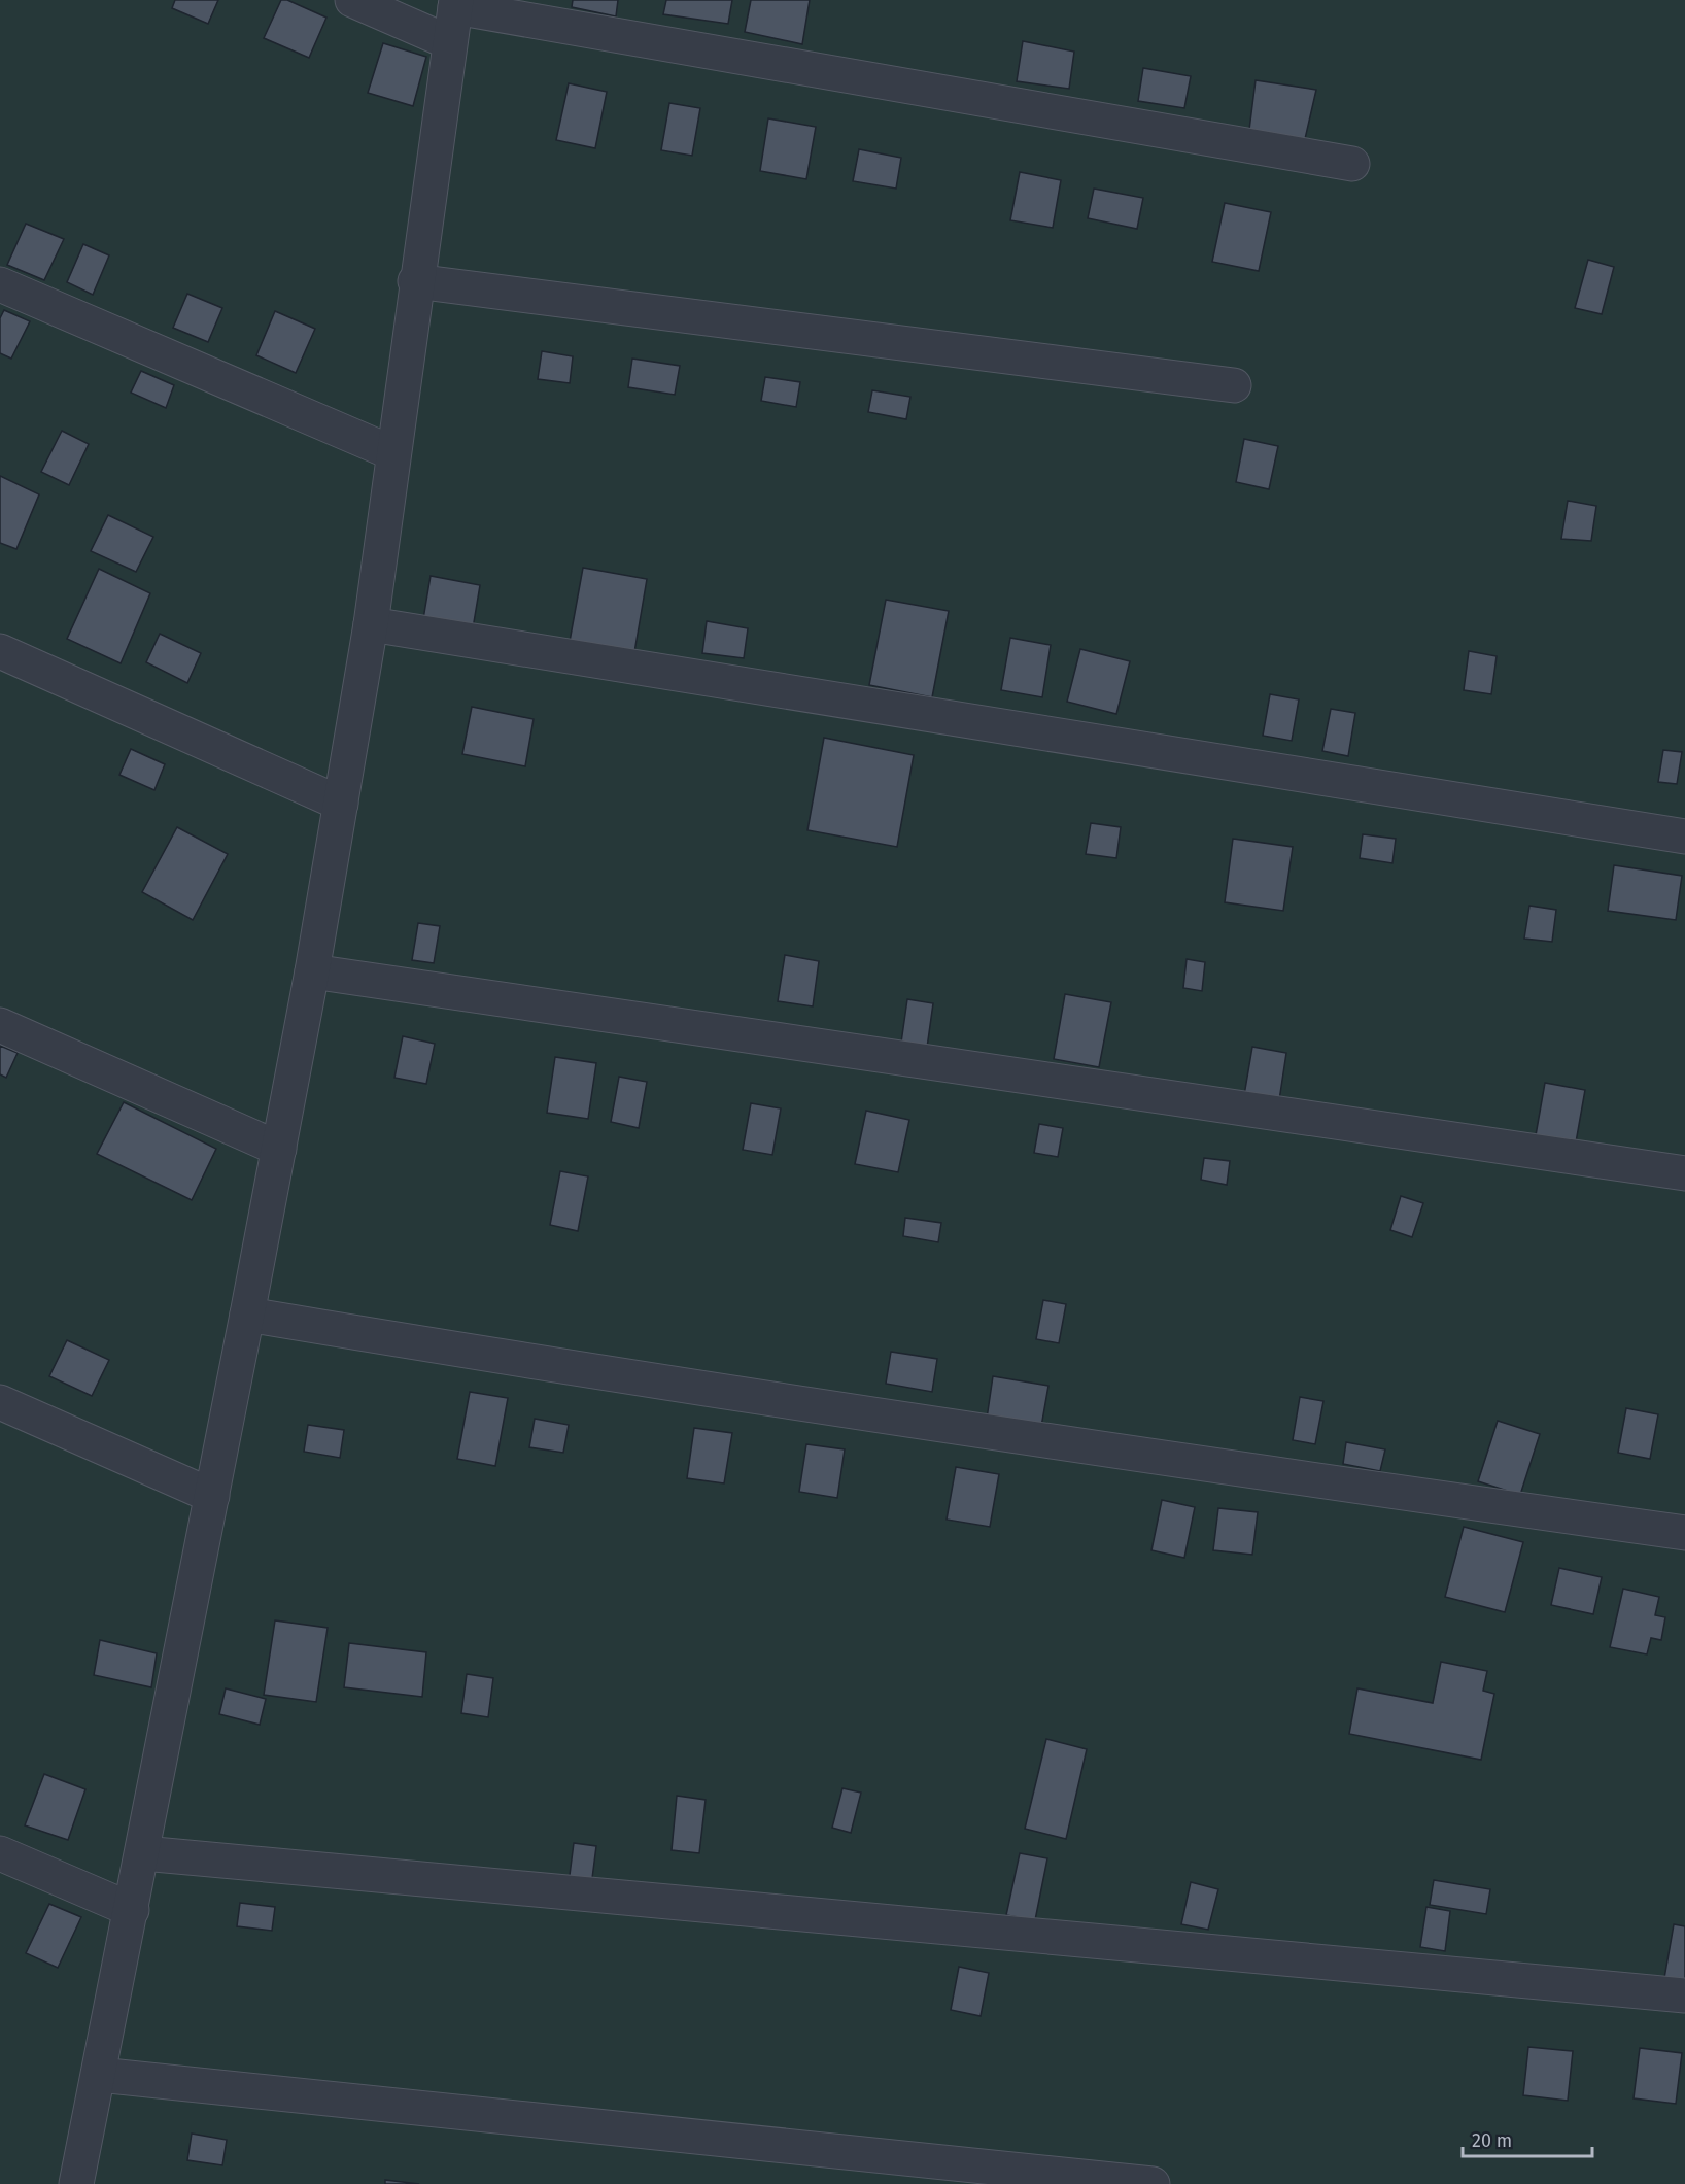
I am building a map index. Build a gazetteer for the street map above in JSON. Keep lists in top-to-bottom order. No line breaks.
{"scale_bar":"20 m"}
